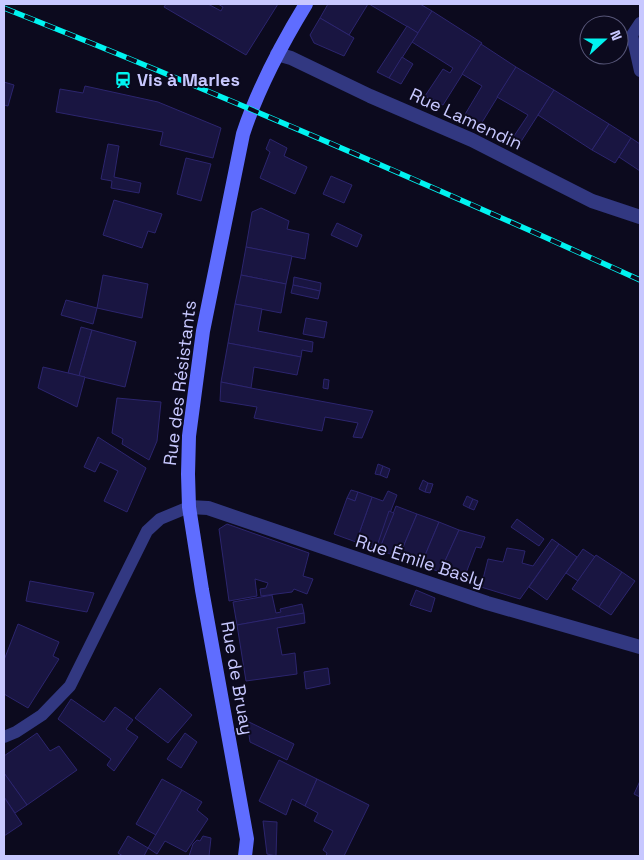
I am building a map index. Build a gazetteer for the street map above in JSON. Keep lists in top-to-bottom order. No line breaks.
{"streets":{"main road":["Rue des Résistants","Rue de Bruay"],"street":["Rue Lamendin","Rue Émile Basly"]},"crossings":[["Rue Lamendin","Rue des Résistants"],["Rue des Résistants","Rue Émile Basly"],["Rue des Résistants","Rue de Bruay"],["Rue Émile Basly","Rue de Bruay"]],"places":{"station":["Vis à Marles"]},"north":"right"}
